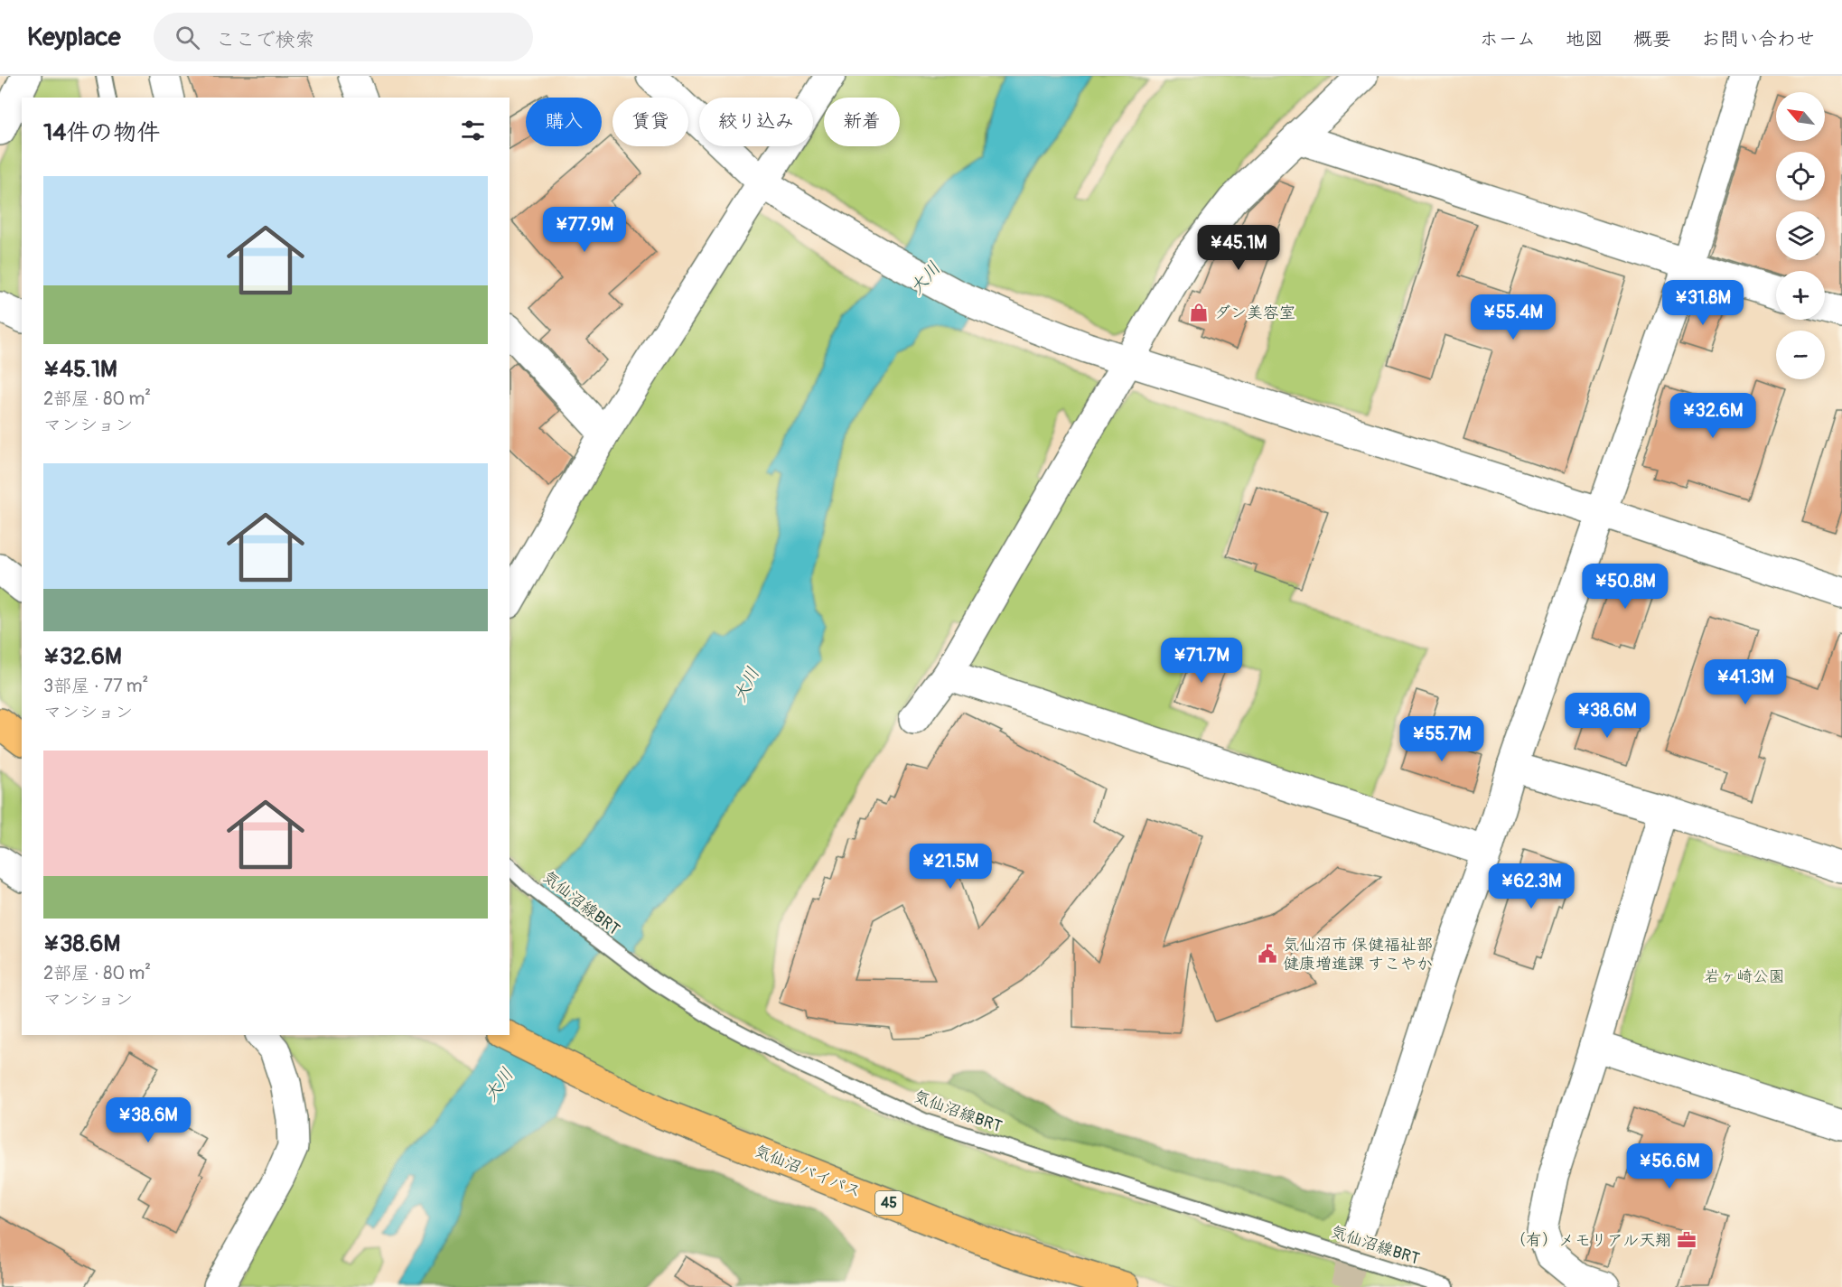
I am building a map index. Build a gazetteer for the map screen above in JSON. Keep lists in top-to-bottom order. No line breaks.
{"streets":{"highway":["気仙沼バイパス","45"],"lane":["気仙沼線BRT"]},"water":["大川"],"parks":["岩ヶ崎公園"],"places":{"shop":["ダン美容室"],"public building":["気仙沼市 保健福祉部 健康増進課 すこやか"],"office":["（有）メモリアル天翔"]},"north":"top left","page":{"header":"Keyplace","search":"ここで検索","nav":["ホーム","地図","概要","お問い合わせ"],"map_buttons":["+","−"],"chip":["購入","賃貸","絞り込み","新着"],"heading":"14件の物件","list":[{"name":"¥45.1M","note":"2部屋 · 80 m² · マンション"},{"name":"¥32.6M","note":"3部屋 · 77 m² · マンション"},{"name":"¥38.6M","note":"2部屋 · 80 m² · マンション"}],"price":["¥77.9M","¥45.1M","¥31.8M","¥55.4M","¥32.6M","¥50.8M","¥71.7M","¥41.3M","¥38.6M","¥55.7M","¥21.5M","¥62.3M","¥38.6M","¥56.6M"]}}
